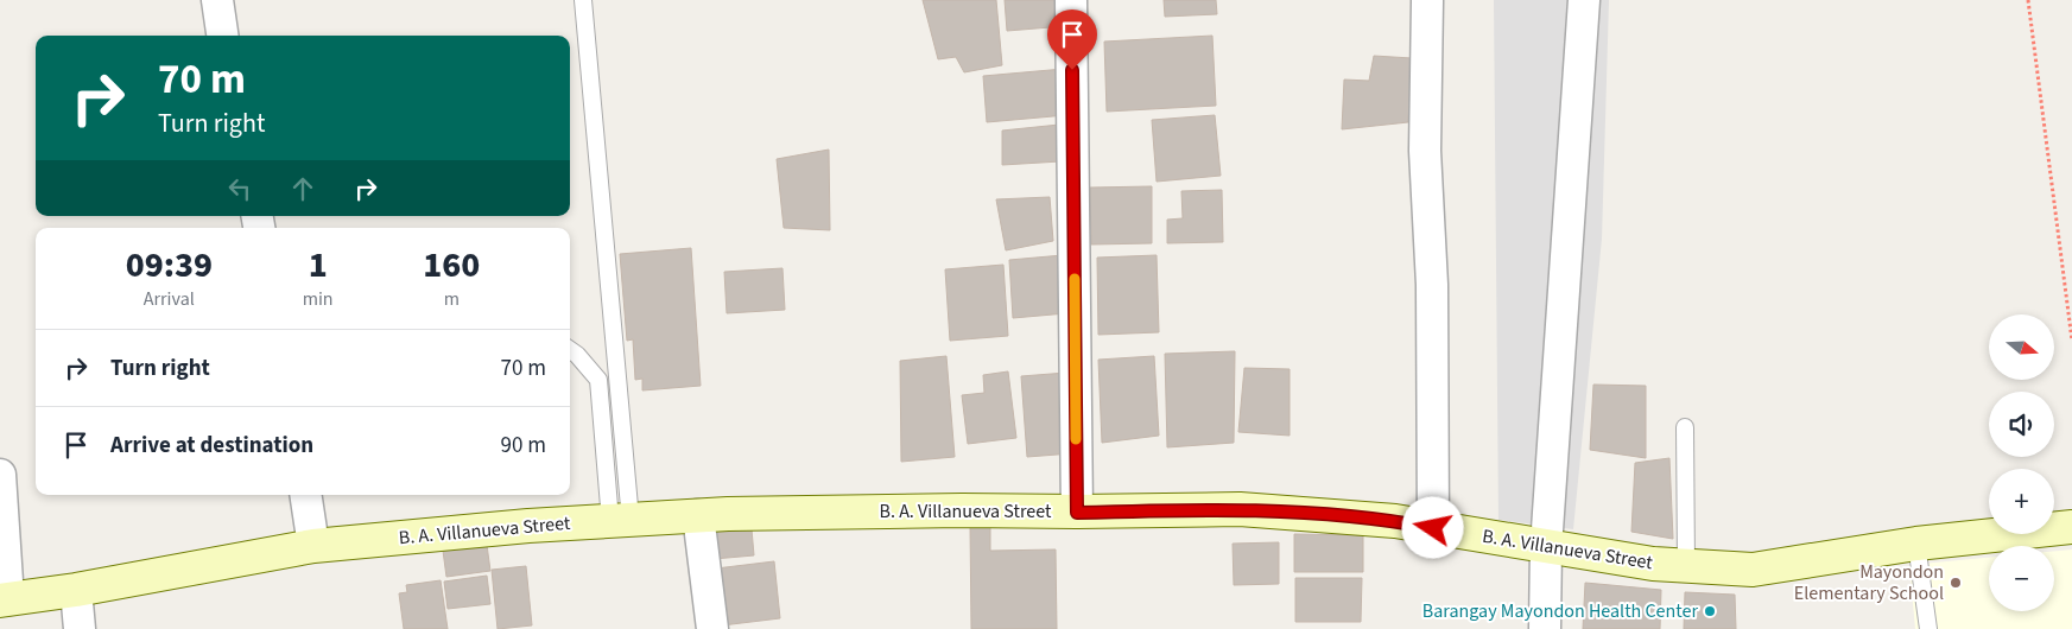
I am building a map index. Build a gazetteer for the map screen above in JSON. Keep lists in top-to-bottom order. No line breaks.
{"streets":{"street":["B. A. Villanueva Street"]},"places":["Mayondon Elementary School","Barangay Mayondon Health Center"],"north":"right","page":{"turn":["70 m","Turn right"],"eta":["09:39","Arrival","1","min","160","m"],"map_buttons":["+","−"],"list":[{"name":"Turn right","value":"70 m"},{"name":"Arrive at destination","value":"90 m"}]}}
